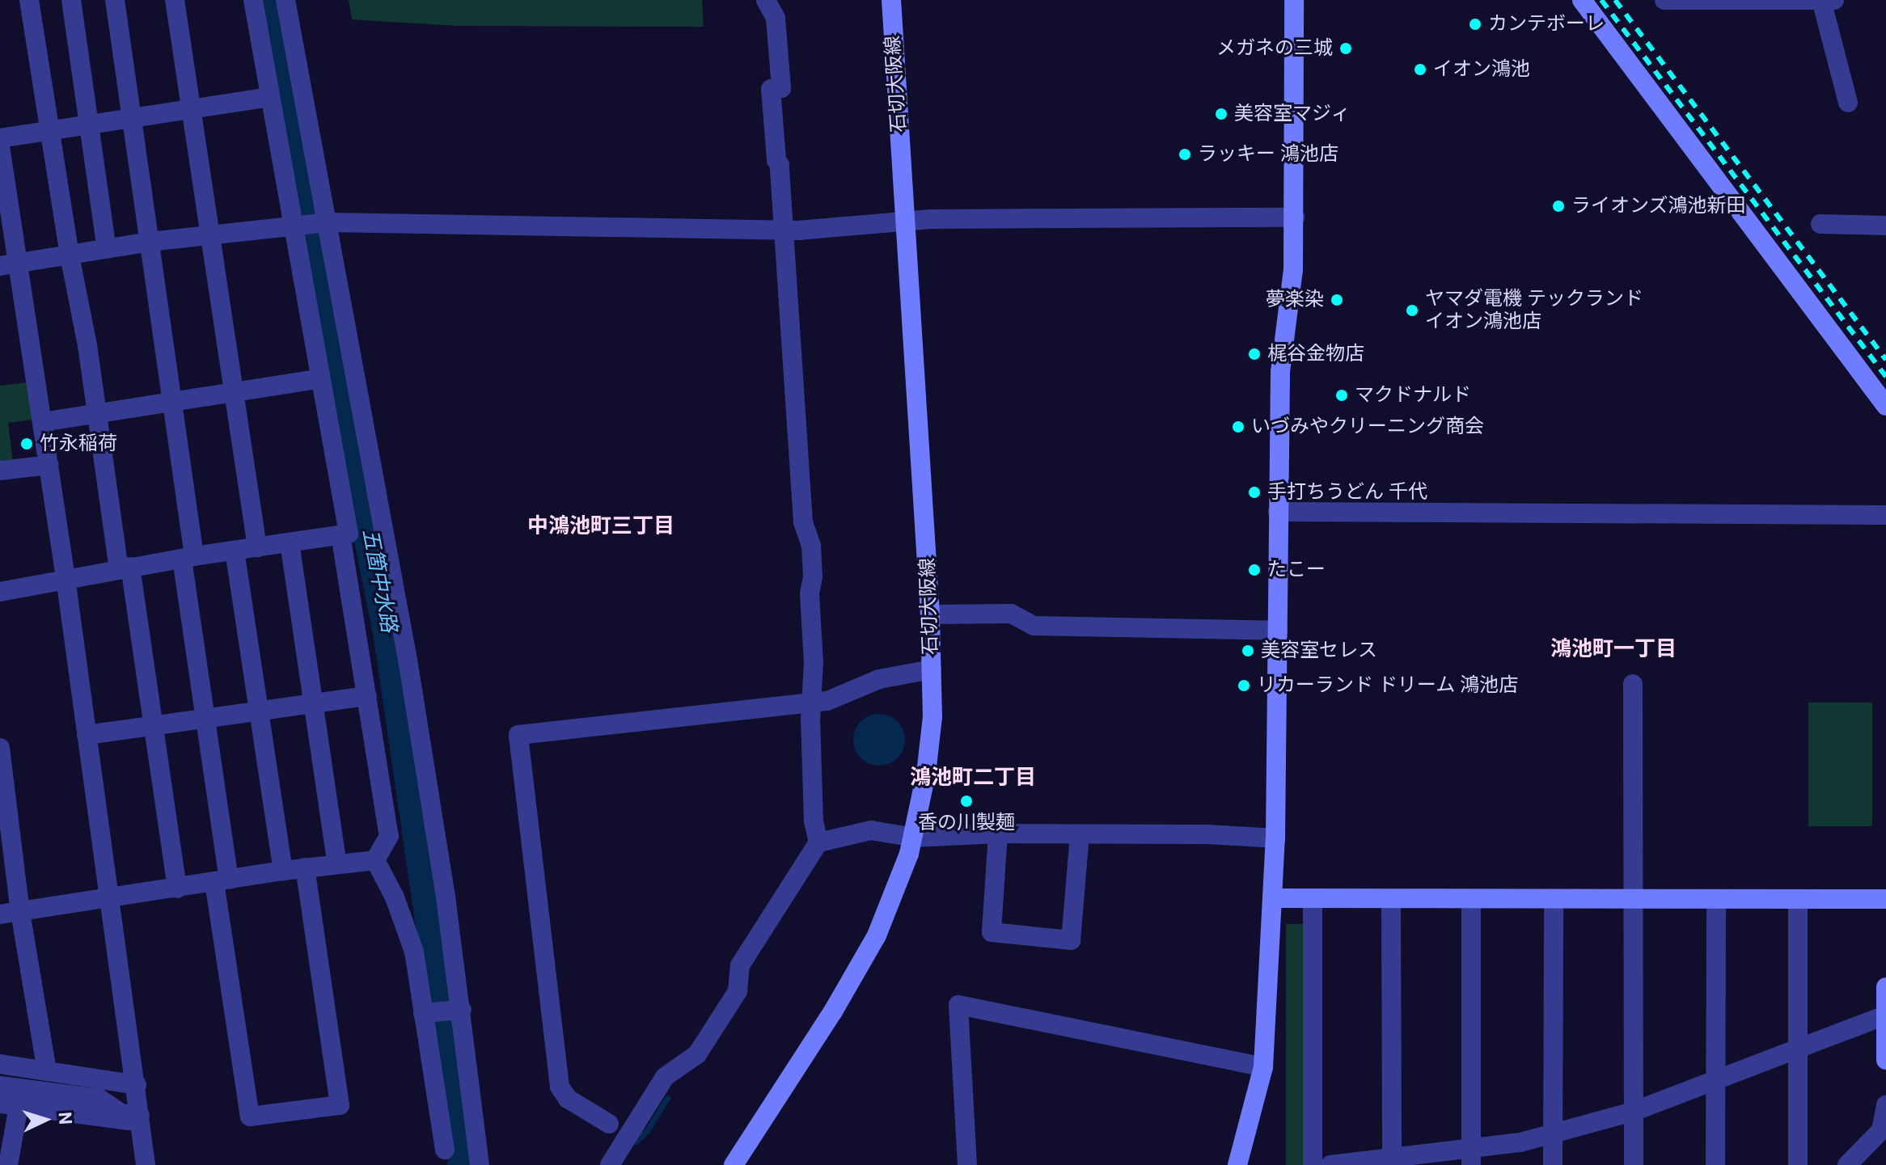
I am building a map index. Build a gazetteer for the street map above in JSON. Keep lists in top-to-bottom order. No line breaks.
{"streets":{"street":["石切大阪線"]},"districts":["中鴻池町三丁目","鴻池町一丁目","鴻池町二丁目"],"water":["五箇中水路"],"places":["カンテボーレ","メガネの三城","イオン鴻池","美容室マジィ","ラッキー 鴻池店","ライオンズ鴻池新田","夢楽染","ヤマダ電機 テックランド イオン鴻池店","梶谷金物店","マクドナルド","いづみやクリーニング商会","竹永稲荷","手打ちうどん 千代","たこー","美容室セレス","リカーランド ドリーム 鴻池店","香の川製麺"],"north":"right"}
